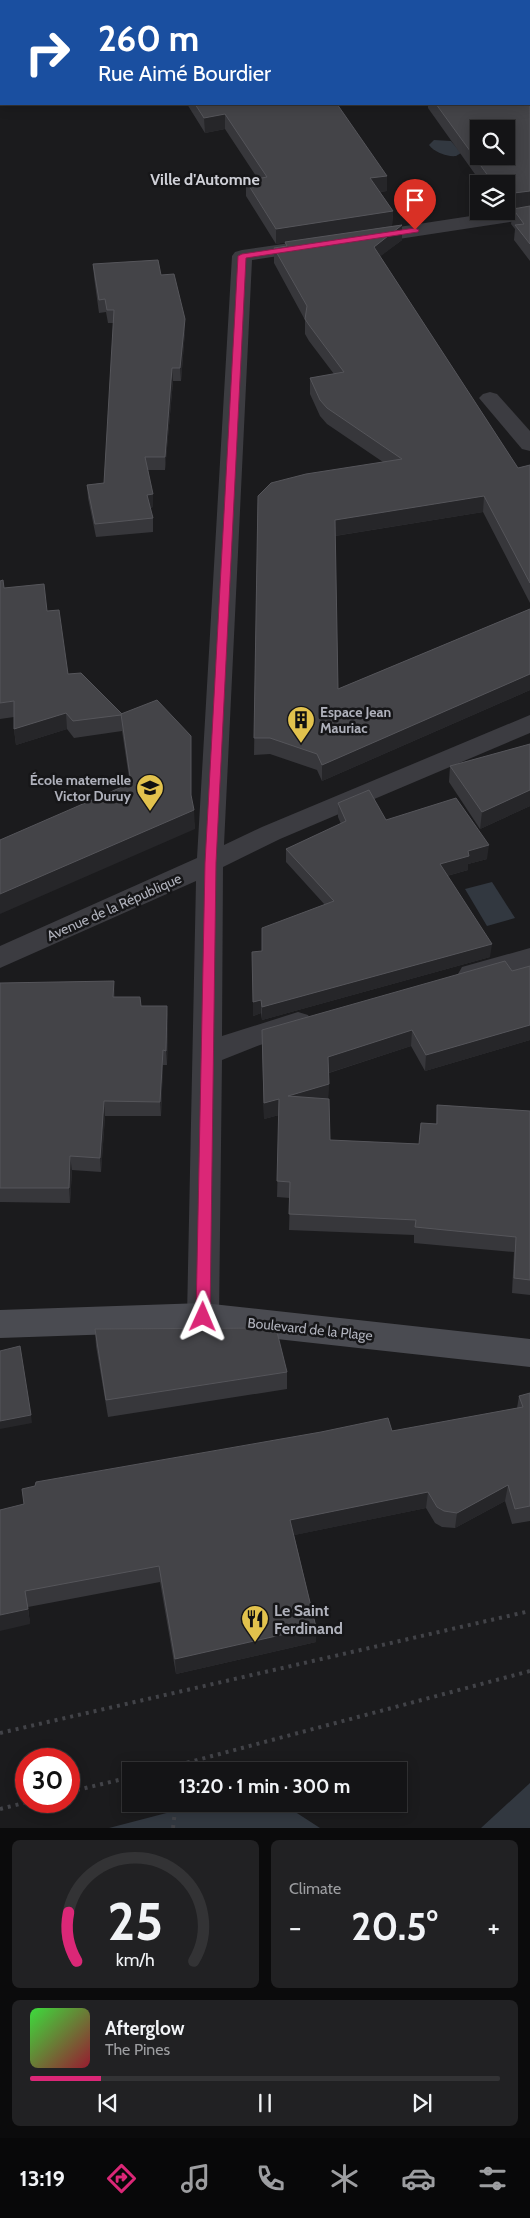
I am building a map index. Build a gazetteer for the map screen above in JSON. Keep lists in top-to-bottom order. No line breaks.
{"streets":{"main road":["Boulevard de la Plage"],"street":["Avenue de la République"]},"districts":["Ville d'Automne"],"places":{"building":["Espace Jean Mauriac"],"school or university":["École maternelle Victor Duruy"],"restaurant":["Le Saint Ferdinand"]},"page":{"turn":["260 m","Rue Aimé Bourdier"],"limit":"30","trip":"13:20 · 1 min · 300 m","tile":"Climate","heat":["−","20.5°","+"],"song":["Afterglow","The Pines"],"tabs":"13:19","gauge":["25","km/h"]}}
